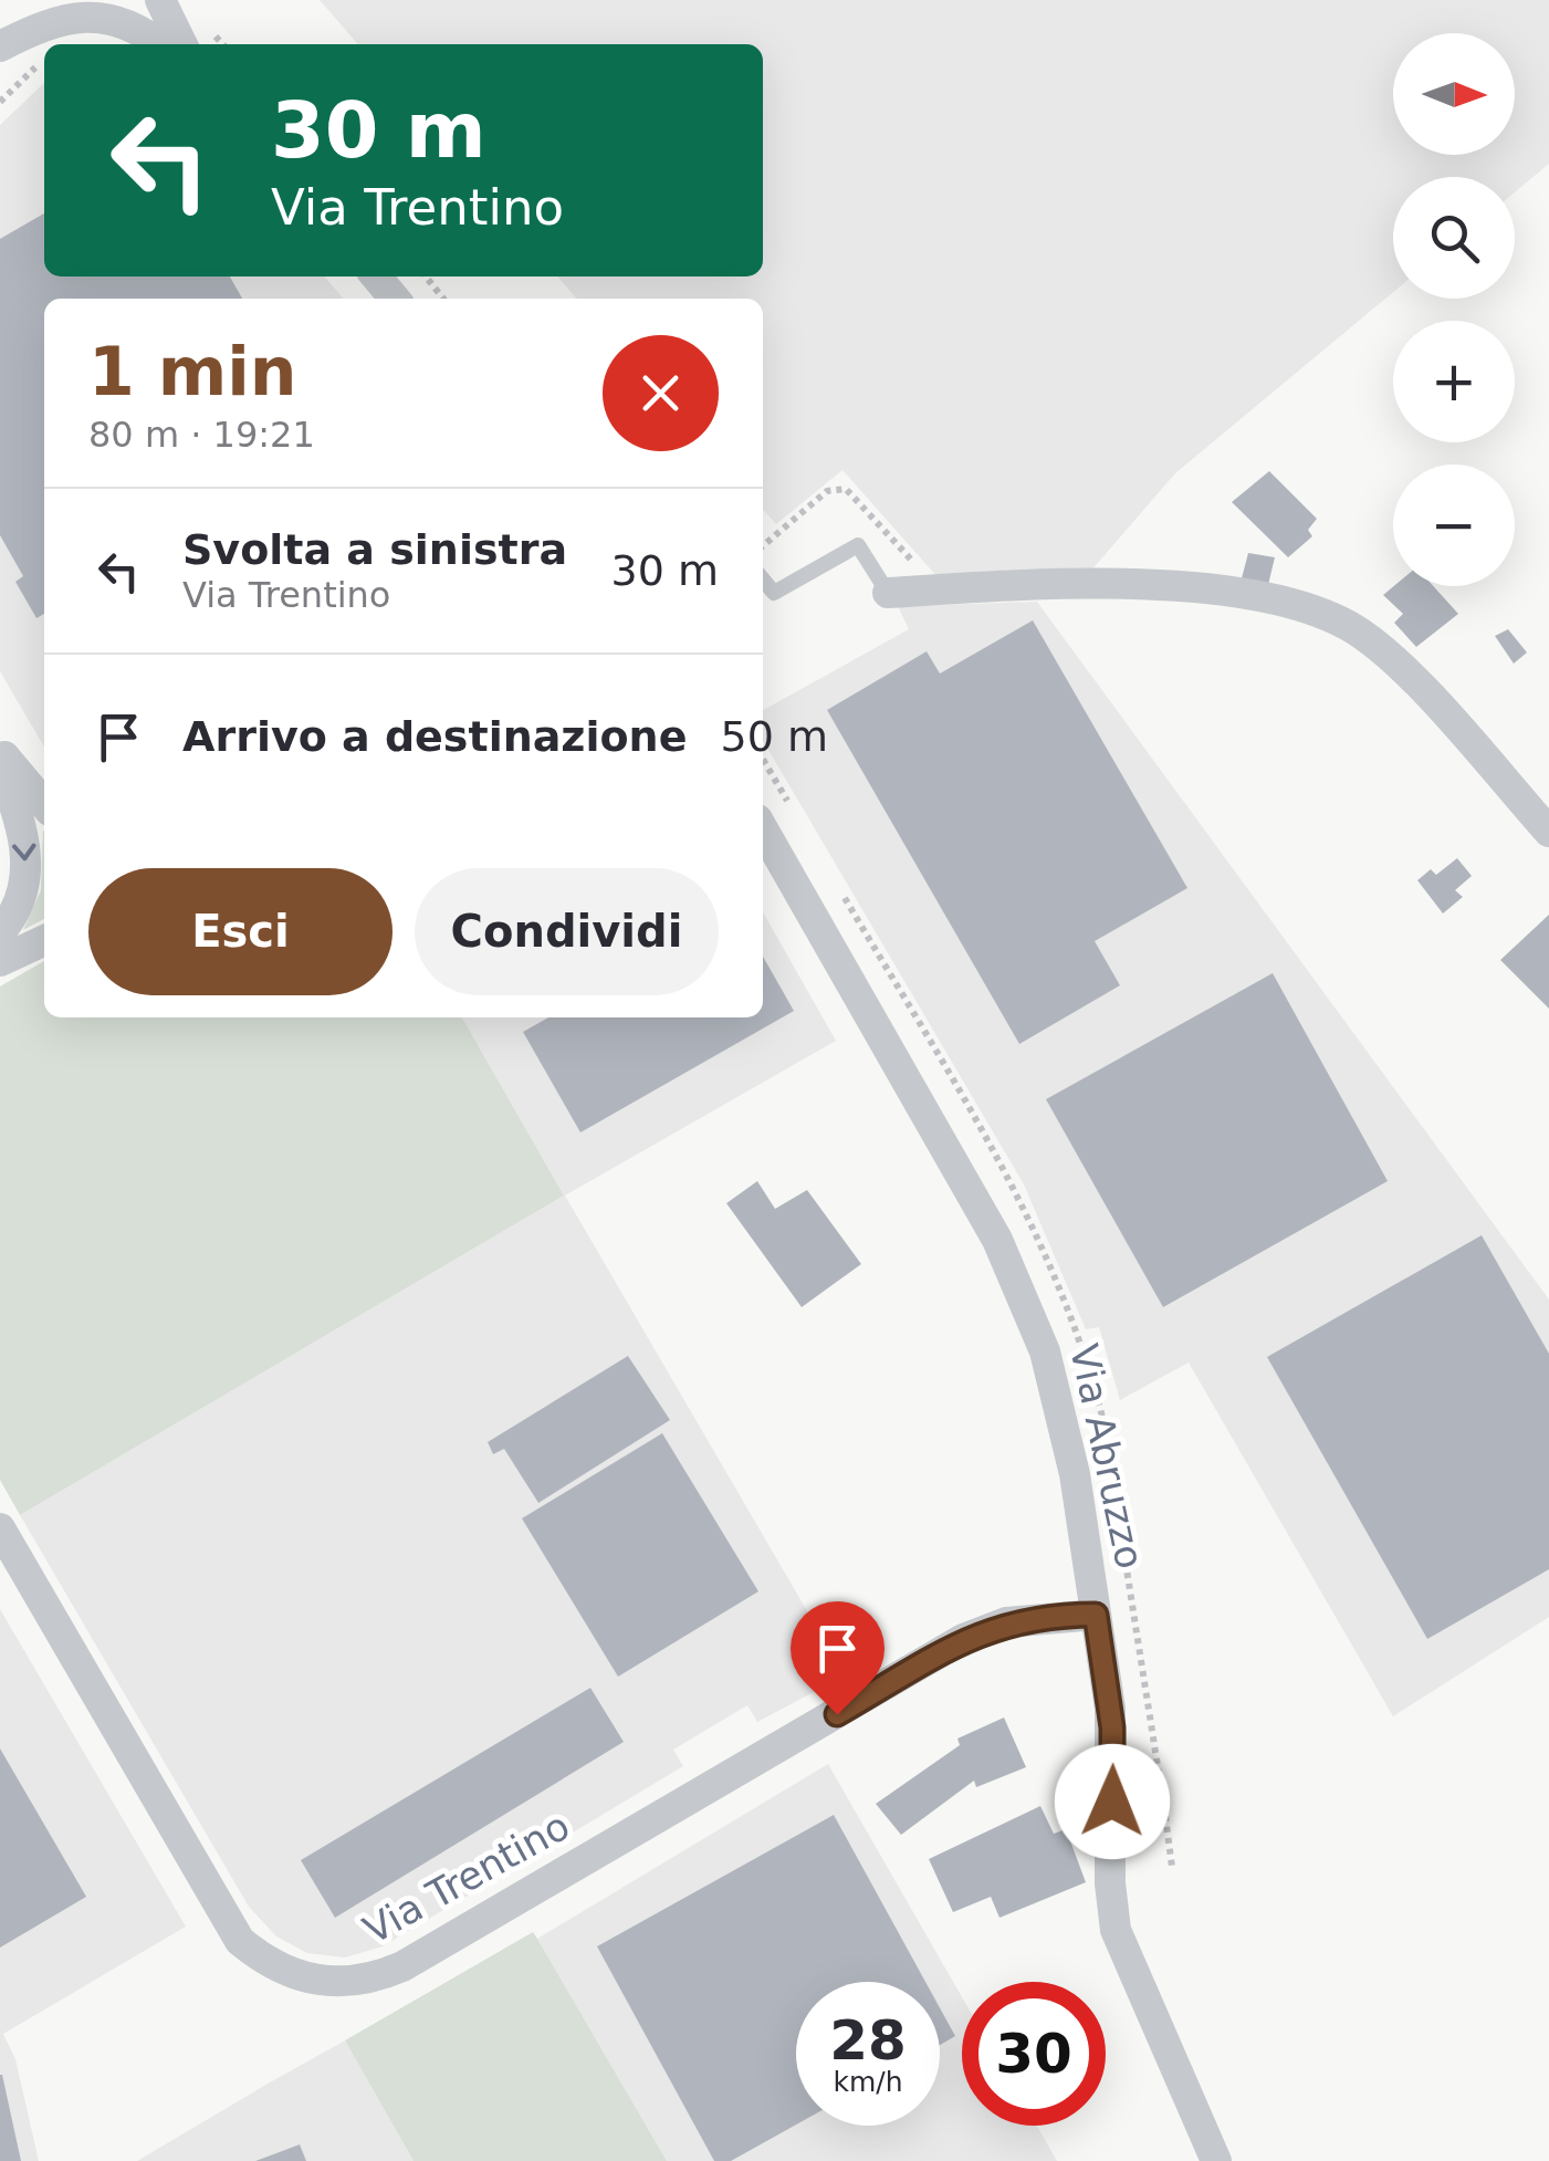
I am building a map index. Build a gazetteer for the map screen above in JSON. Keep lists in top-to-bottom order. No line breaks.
{"streets":{"street":["Via Abruzzo","Via Trentino"]},"crossings":[["Via Abruzzo","Via Trentino"]],"north":"right","page":{"map_buttons":["+","−"],"turn":["30 m","Via Trentino"],"heading":["1 min","80 m · 19:21"],"list":[{"name":"Svolta a sinistra","note":"Via Trentino","value":"30 m"},{"name":"Arrivo a destinazione","value":"50 m"}],"buttons":["Esci","Condividi"],"speed":"28 km/h","limit":"30"}}
